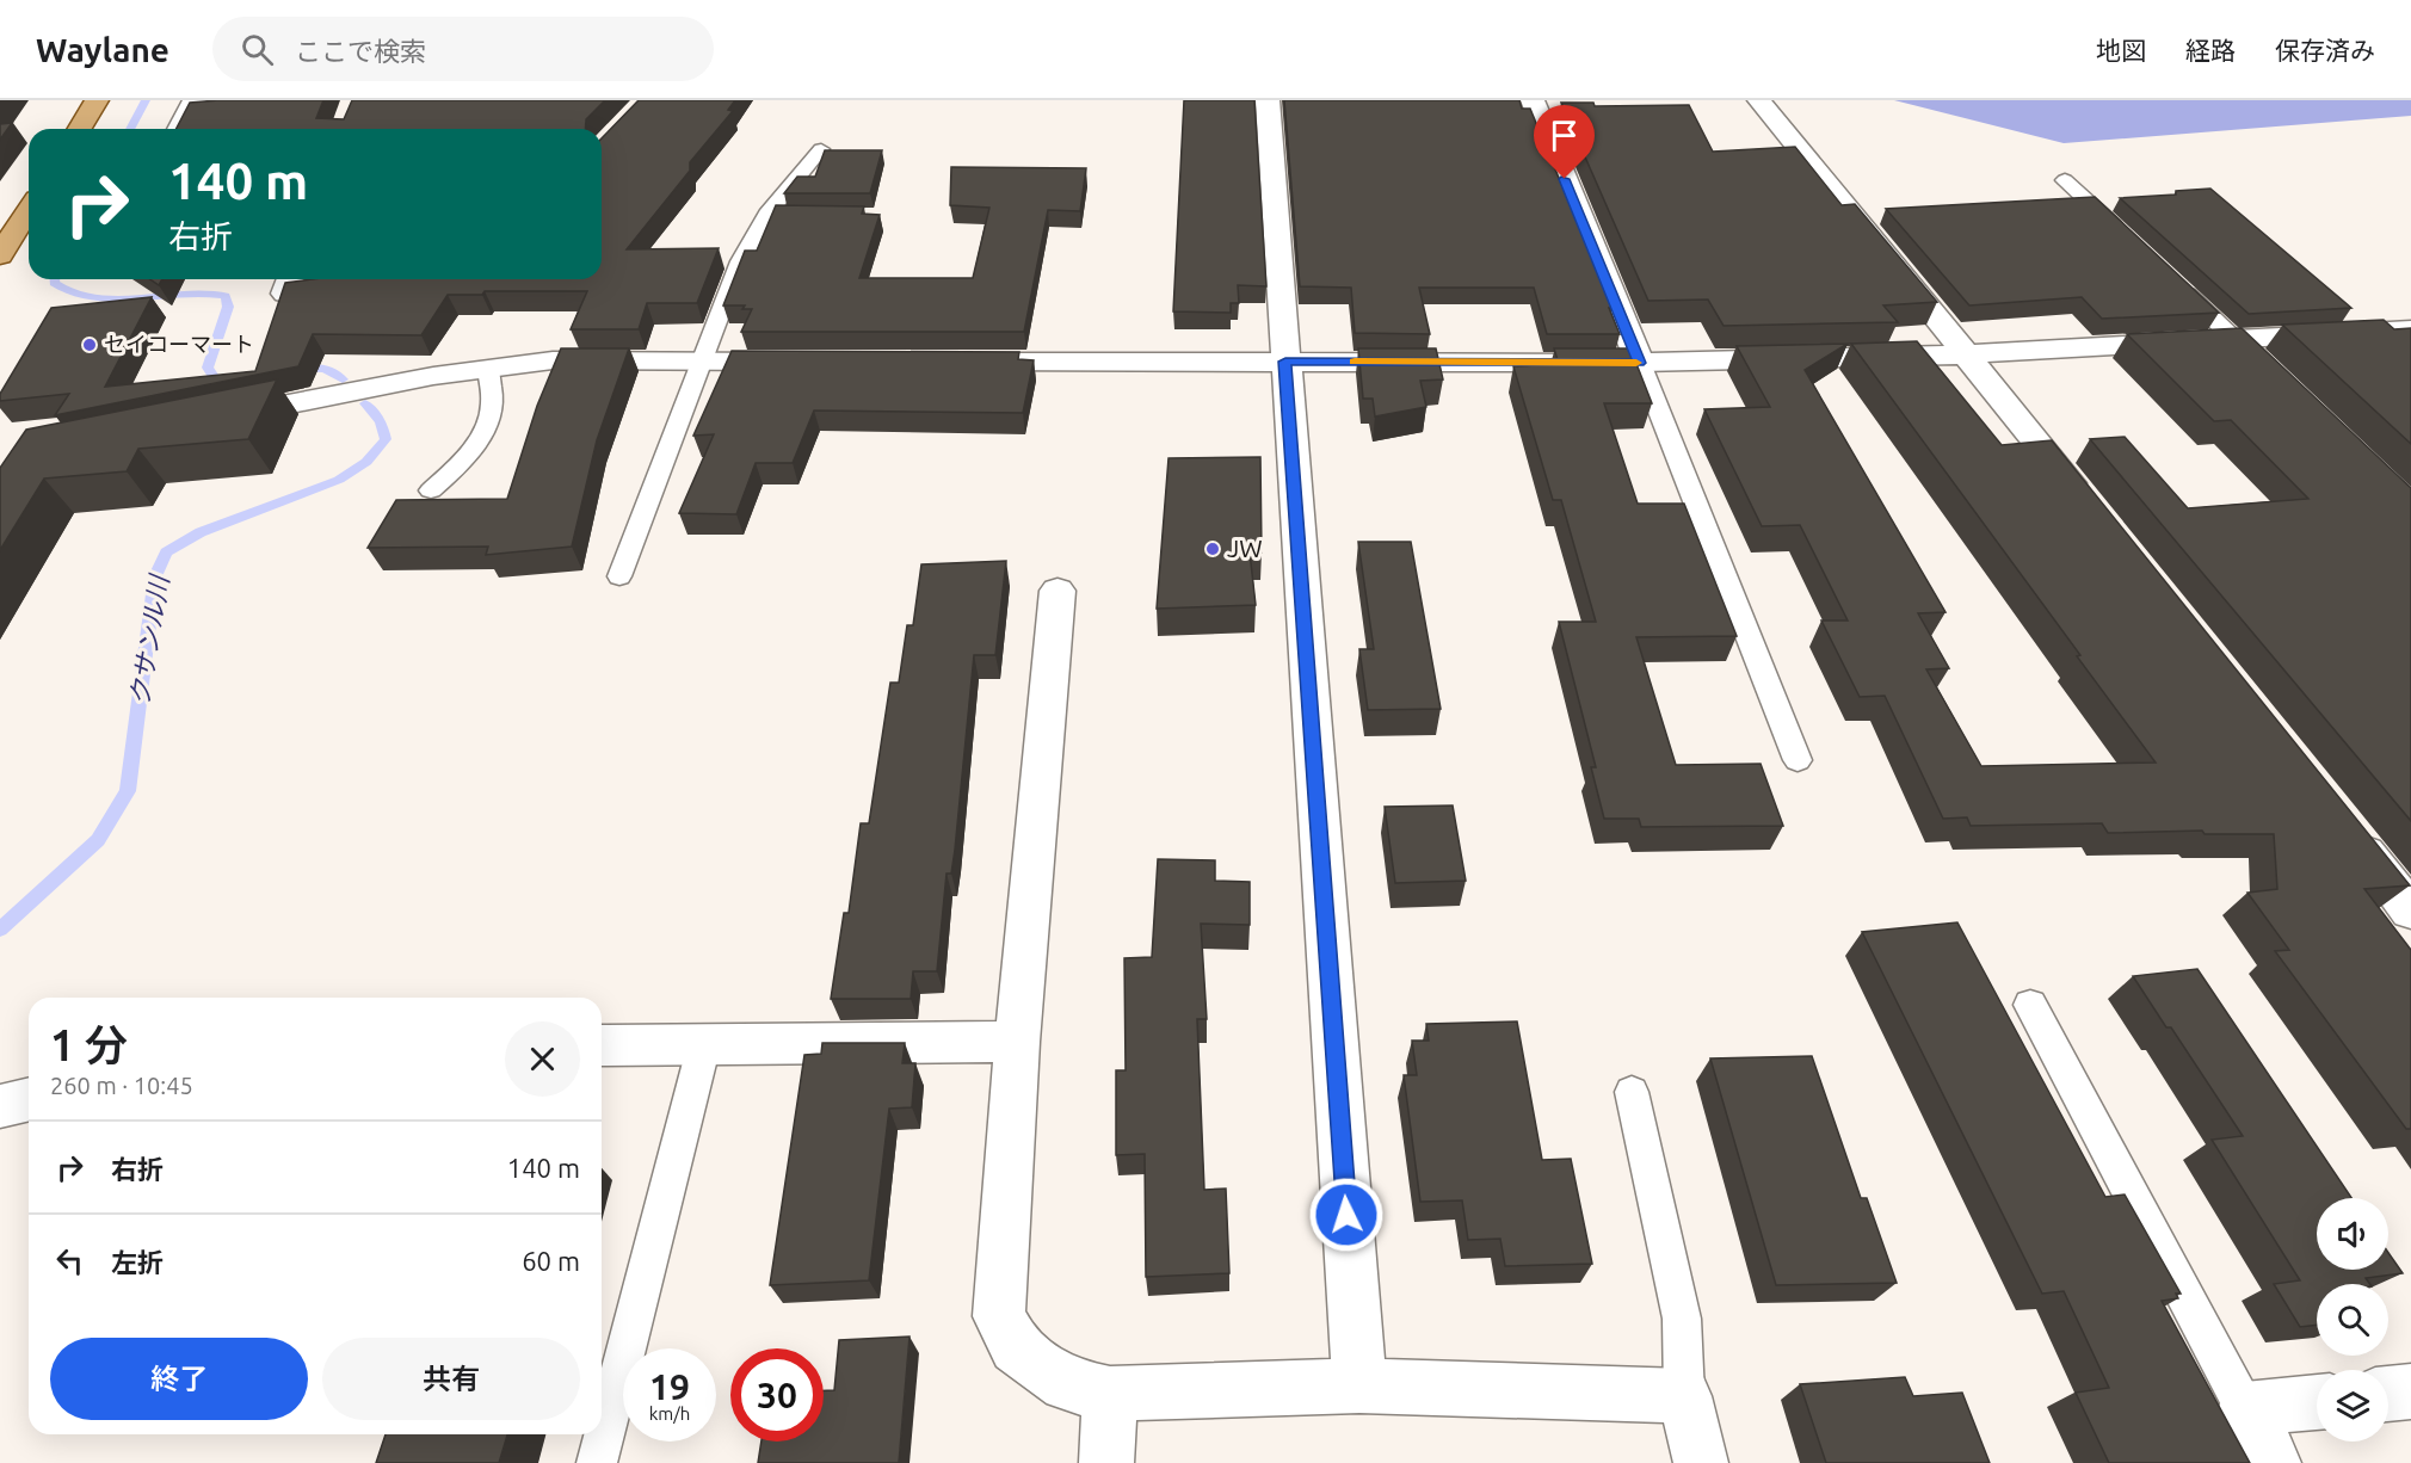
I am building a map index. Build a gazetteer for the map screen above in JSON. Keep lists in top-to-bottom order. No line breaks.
{"water":["クサンル川"],"places":["セイコーマート","JW"],"page":{"header":"Waylane","search":"ここで検索","nav":["地図","経路","保存済み"],"turn":["140 m","右折"],"heading":["1 分","260 m · 10:45"],"list":[{"name":"右折","value":"140 m"},{"name":"左折","value":"60 m"}],"buttons":["終了","共有"],"speed":"19 km/h","limit":"30"}}
